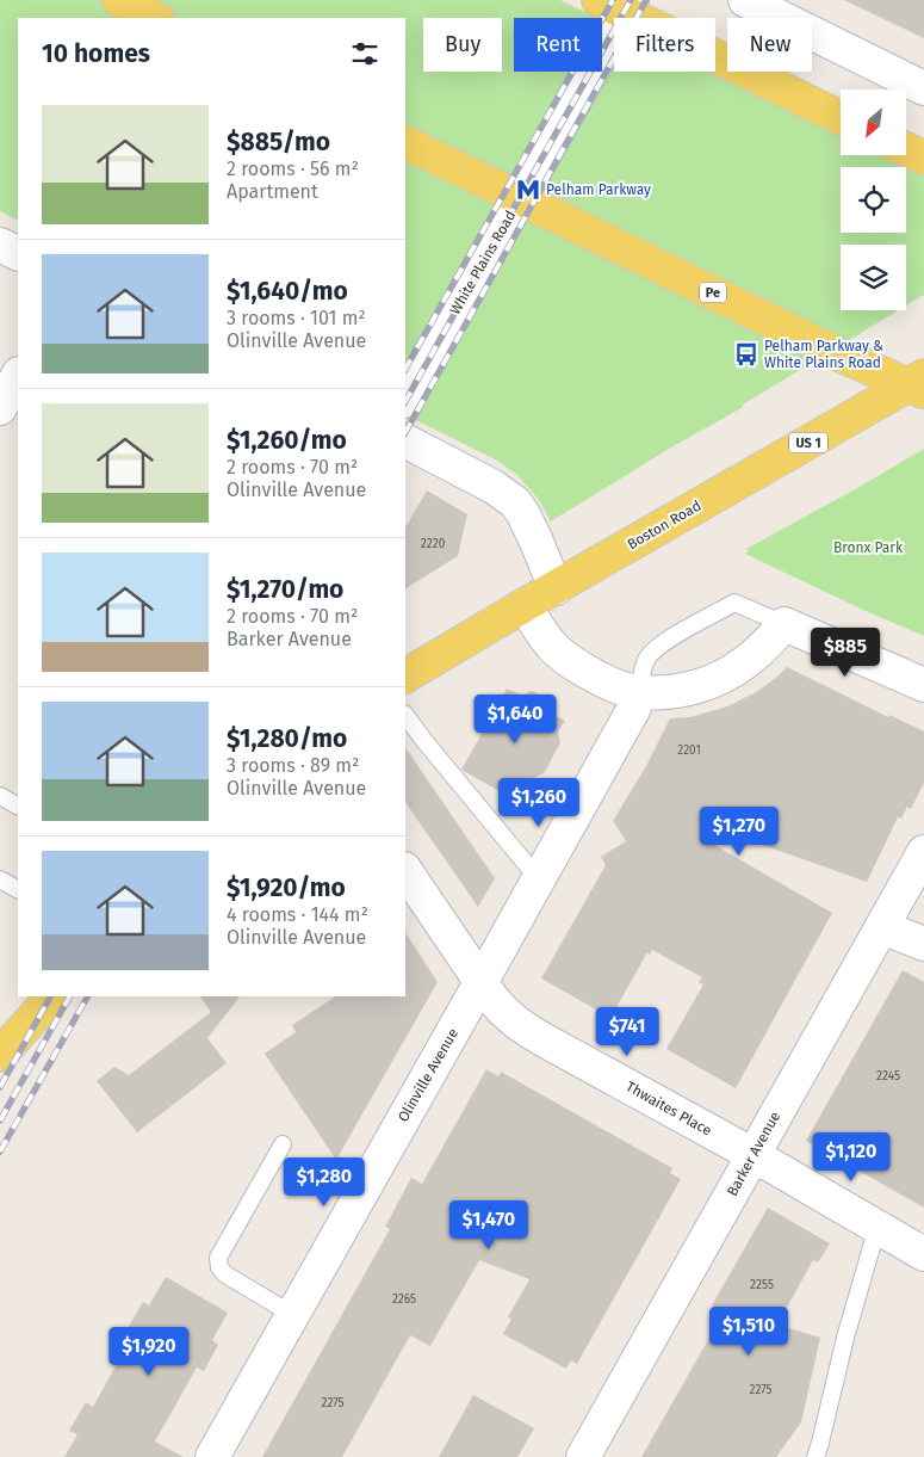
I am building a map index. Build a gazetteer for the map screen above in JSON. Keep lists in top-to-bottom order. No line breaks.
{"streets":{"main road":["Pe","US 1","Boston Road"],"street":["White Plains Road","Olinville Avenue","Thwaites Place","Barker Avenue"]},"crossings":[["White Plains Road","Pe"],["Pe","Boston Road"],["Olinville Avenue","Thwaites Place"],["Thwaites Place","Barker Avenue"]],"parks":["Bronx Park"],"places":{"metro station":["Pelham Parkway"],"bus stop":["Pelham Parkway & White Plains Road"]},"house_numbers":["2220","2201","2245","2255","2265","2275","2275"],"north":"bottom left","page":{"chip":["Buy","Rent","Filters","New"],"heading":"10 homes","list":[{"name":"$885/mo","note":"2 rooms · 56 m² · Apartment"},{"name":"$1,640/mo","note":"3 rooms · 101 m² · Olinville Avenue"},{"name":"$1,260/mo","note":"2 rooms · 70 m² · Olinville Avenue"},{"name":"$1,270/mo","note":"2 rooms · 70 m² · Barker Avenue"},{"name":"$1,280/mo","note":"3 rooms · 89 m² · Olinville Avenue"},{"name":"$1,920/mo","note":"4 rooms · 144 m² · Olinville Avenue"}],"price":["$885","$1,640","$1,260","$1,270","$741","$1,120","$1,280","$1,470","$1,510","$1,920"]}}
